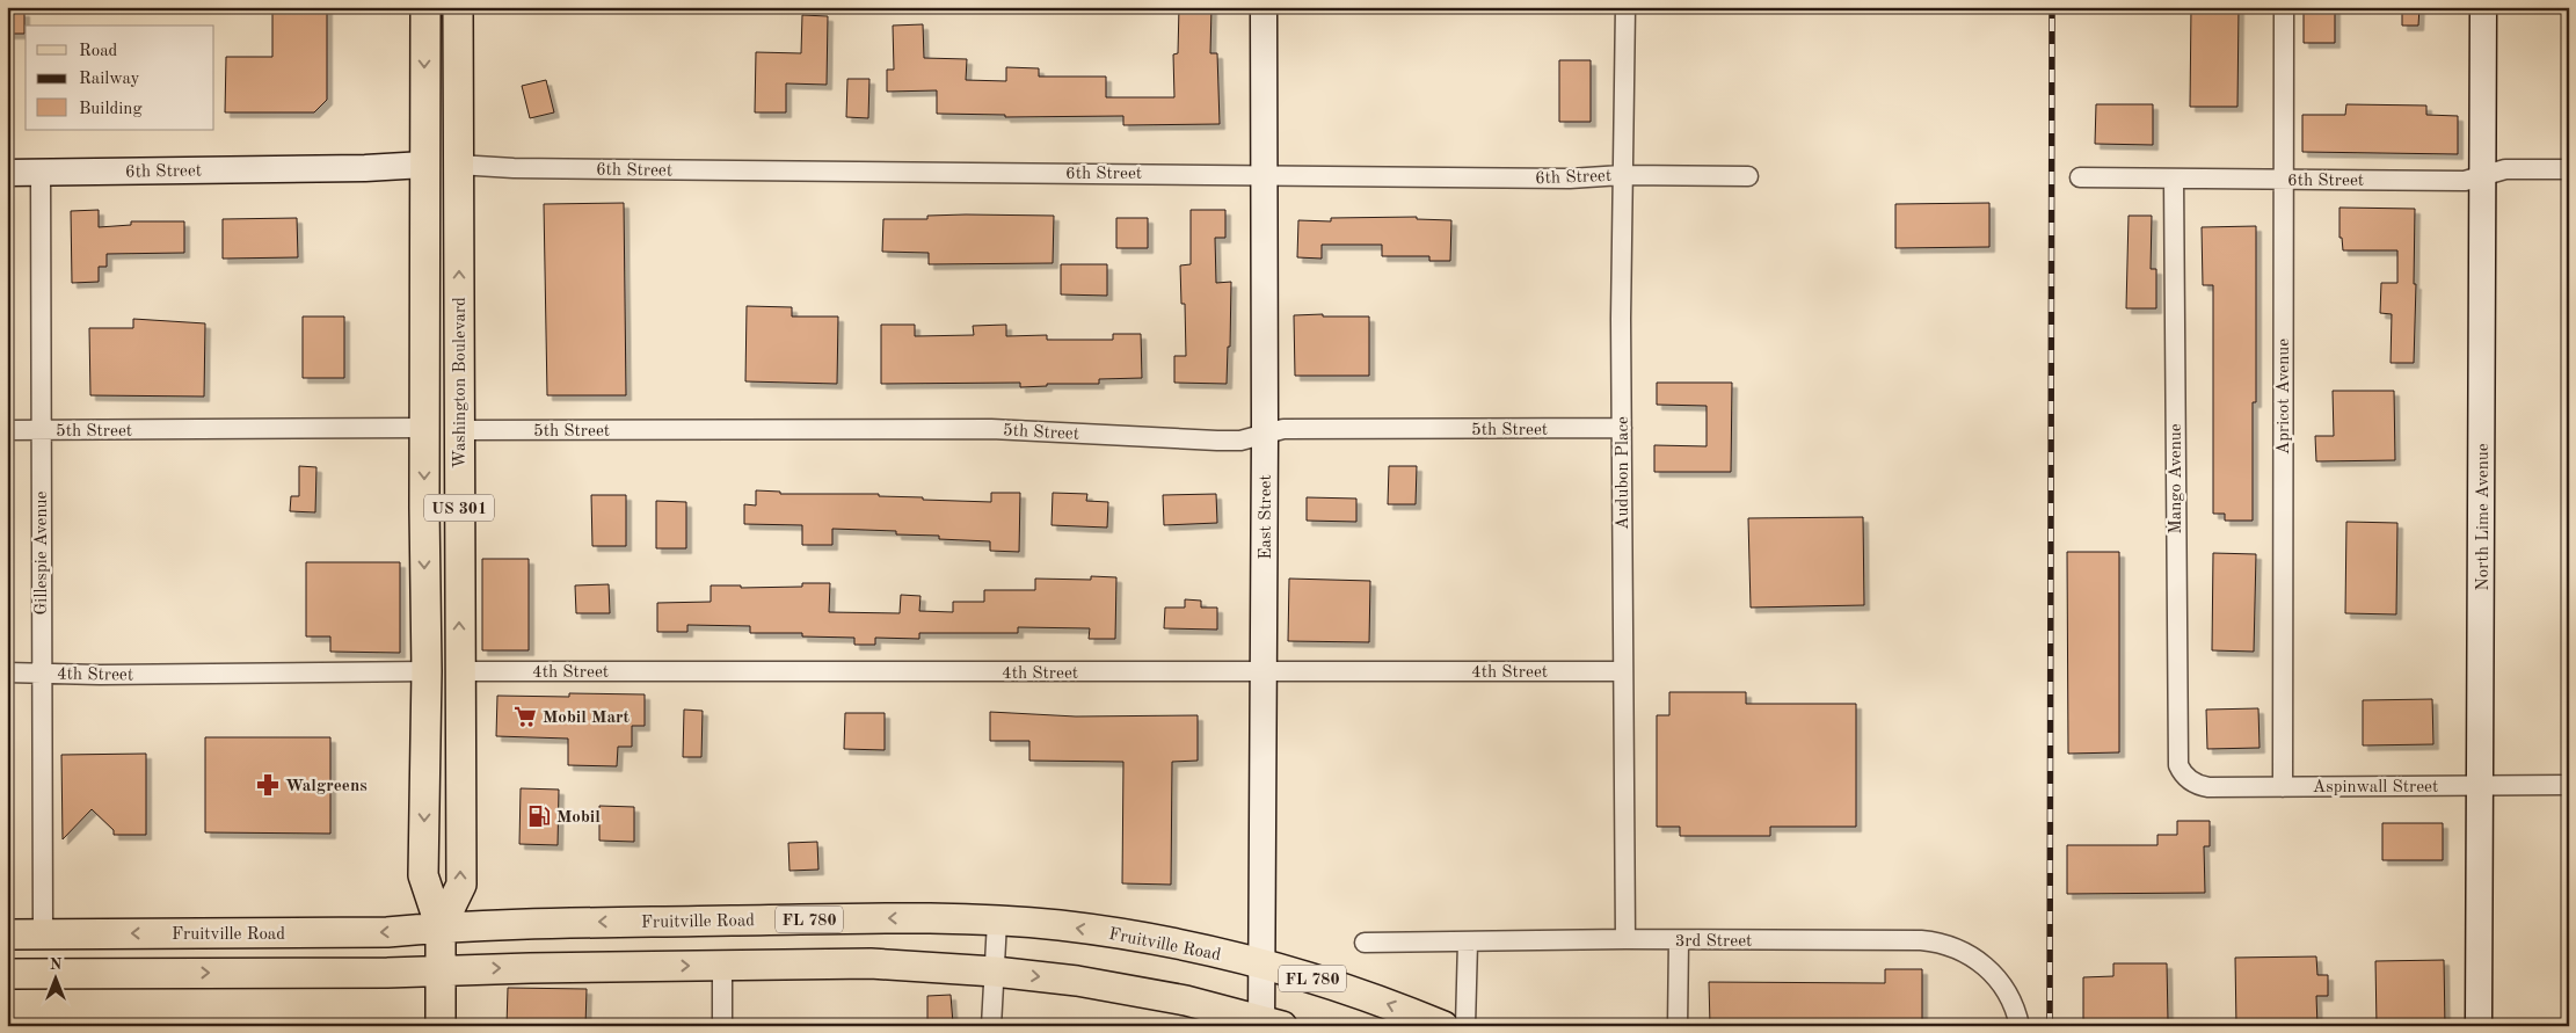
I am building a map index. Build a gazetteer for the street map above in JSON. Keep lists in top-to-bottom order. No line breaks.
{"streets":{"main road":["Washington Boulevard","US 301","FL 780","Fruitville Road"],"street":["6th Street","Apricot Avenue","5th Street","Audubon Place","Mango Avenue","East Street","North Lime Avenue","Gillespie Avenue","4th Street","Aspinwall Street","3rd Street"]},"crossings":[["6th Street","Washington Boulevard"],["6th Street","Apricot Avenue"],["6th Street","Audubon Place"],["6th Street","Mango Avenue"],["6th Street","East Street"],["6th Street","North Lime Avenue"],["6th Street","Gillespie Avenue"],["Washington Boulevard","5th Street"],["Washington Boulevard","4th Street"],["Washington Boulevard","Fruitville Road"],["Apricot Avenue","Aspinwall Street"],["5th Street","Audubon Place"],["5th Street","East Street"],["5th Street","Gillespie Avenue"],["Audubon Place","4th Street"],["Audubon Place","3rd Street"],["Mango Avenue","Aspinwall Street"],["East Street","4th Street"],["East Street","Fruitville Road"],["North Lime Avenue","Aspinwall Street"],["Gillespie Avenue","4th Street"],["Gillespie Avenue","Fruitville Road"]],"places":{"supermarket":["Mobil Mart"],"pharmacy":["Walgreens"],"fuel station":["Mobil"]},"legend":["Road","Railway","Building"],"north":"top"}
